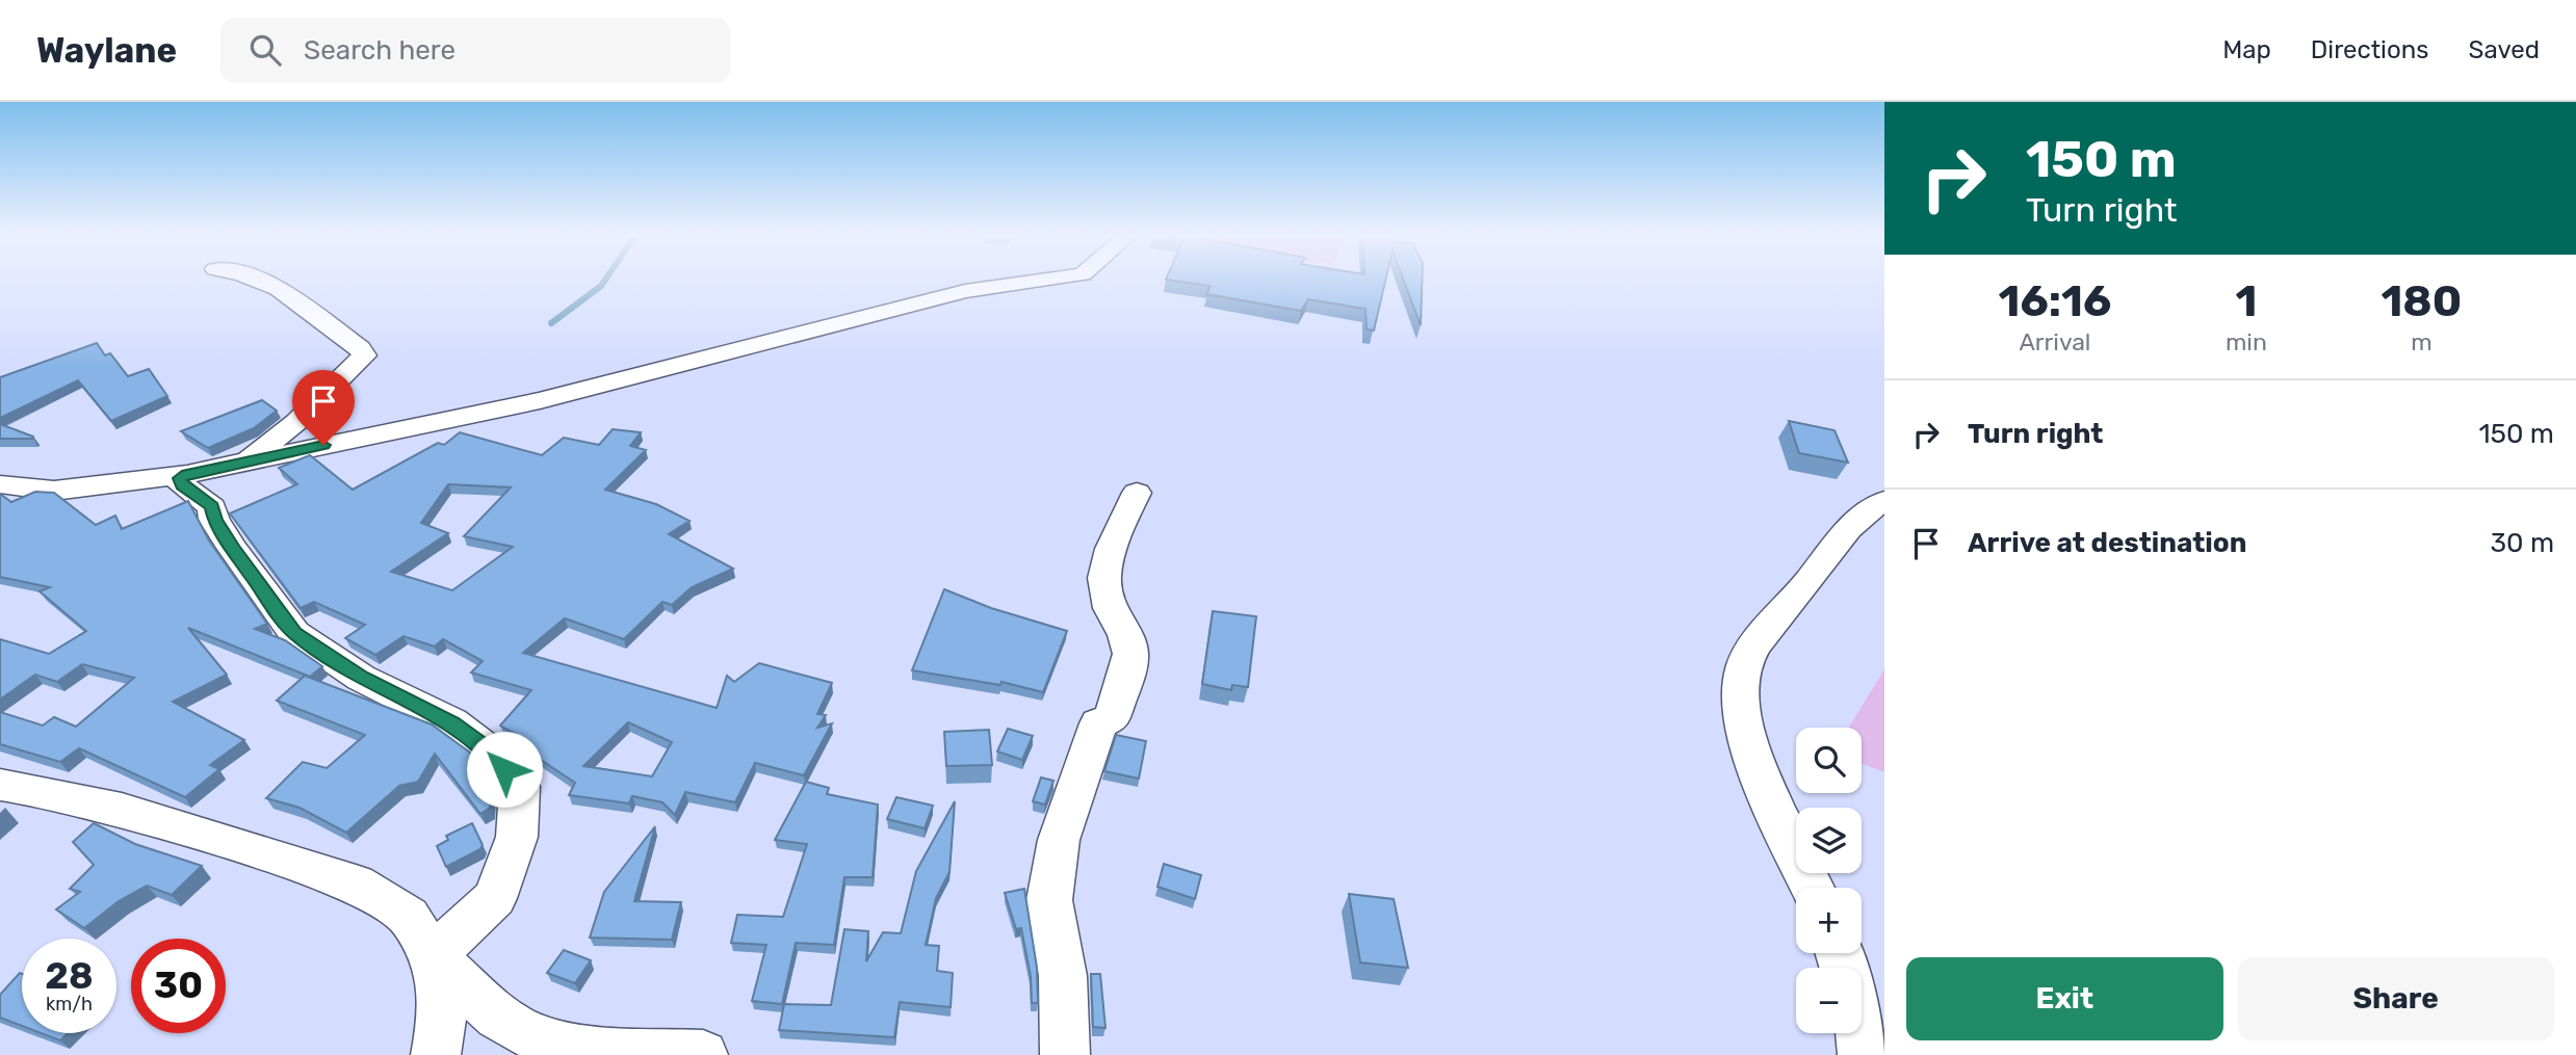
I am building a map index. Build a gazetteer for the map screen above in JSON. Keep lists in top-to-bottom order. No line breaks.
{"page":{"header":"Waylane","search":"Search here","nav":["Map","Directions","Saved"],"turn":["150 m","Turn right"],"eta":["16:16","Arrival","1","min","180","m"],"list":[{"name":"Turn right","value":"150 m"},{"name":"Arrive at destination","value":"30 m"}],"map_buttons":["+","−"],"speed":"28 km/h","limit":"30","buttons":["Exit","Share"]}}
